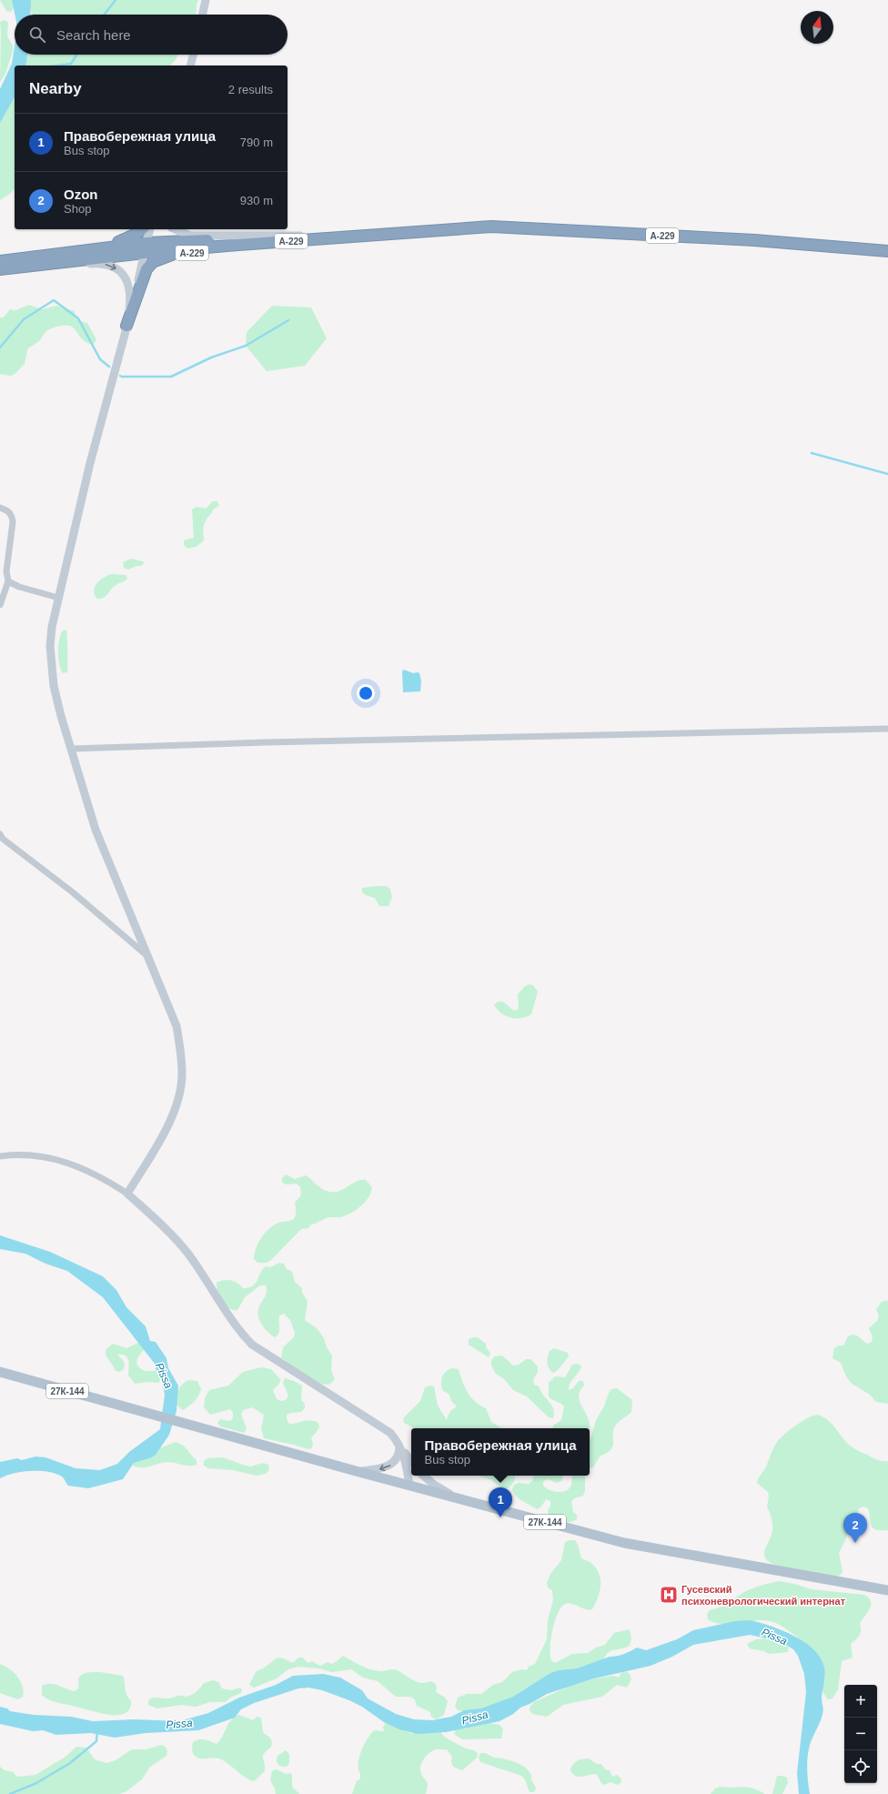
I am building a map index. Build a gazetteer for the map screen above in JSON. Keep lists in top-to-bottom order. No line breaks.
{"streets":{"highway":["А-229","A-229"],"main road":["27К-144"]},"crossings":[["А-229","A-229"]],"water":["Pissa"],"places":{"hospital":["Гусевский психоневрологический интернат"]},"north":"top","page":{"search":"Search here","heading":["Nearby","2 results"],"list":[{"mark":"1","name":"Правобережная улица","note":"Bus stop","value":"790 m"},{"mark":"2","name":"Ozon","note":"Shop","value":"930 m"}],"popup":["Правобережная улица","Bus stop"],"pins":["1","2"],"map_buttons":["+","−"]}}
